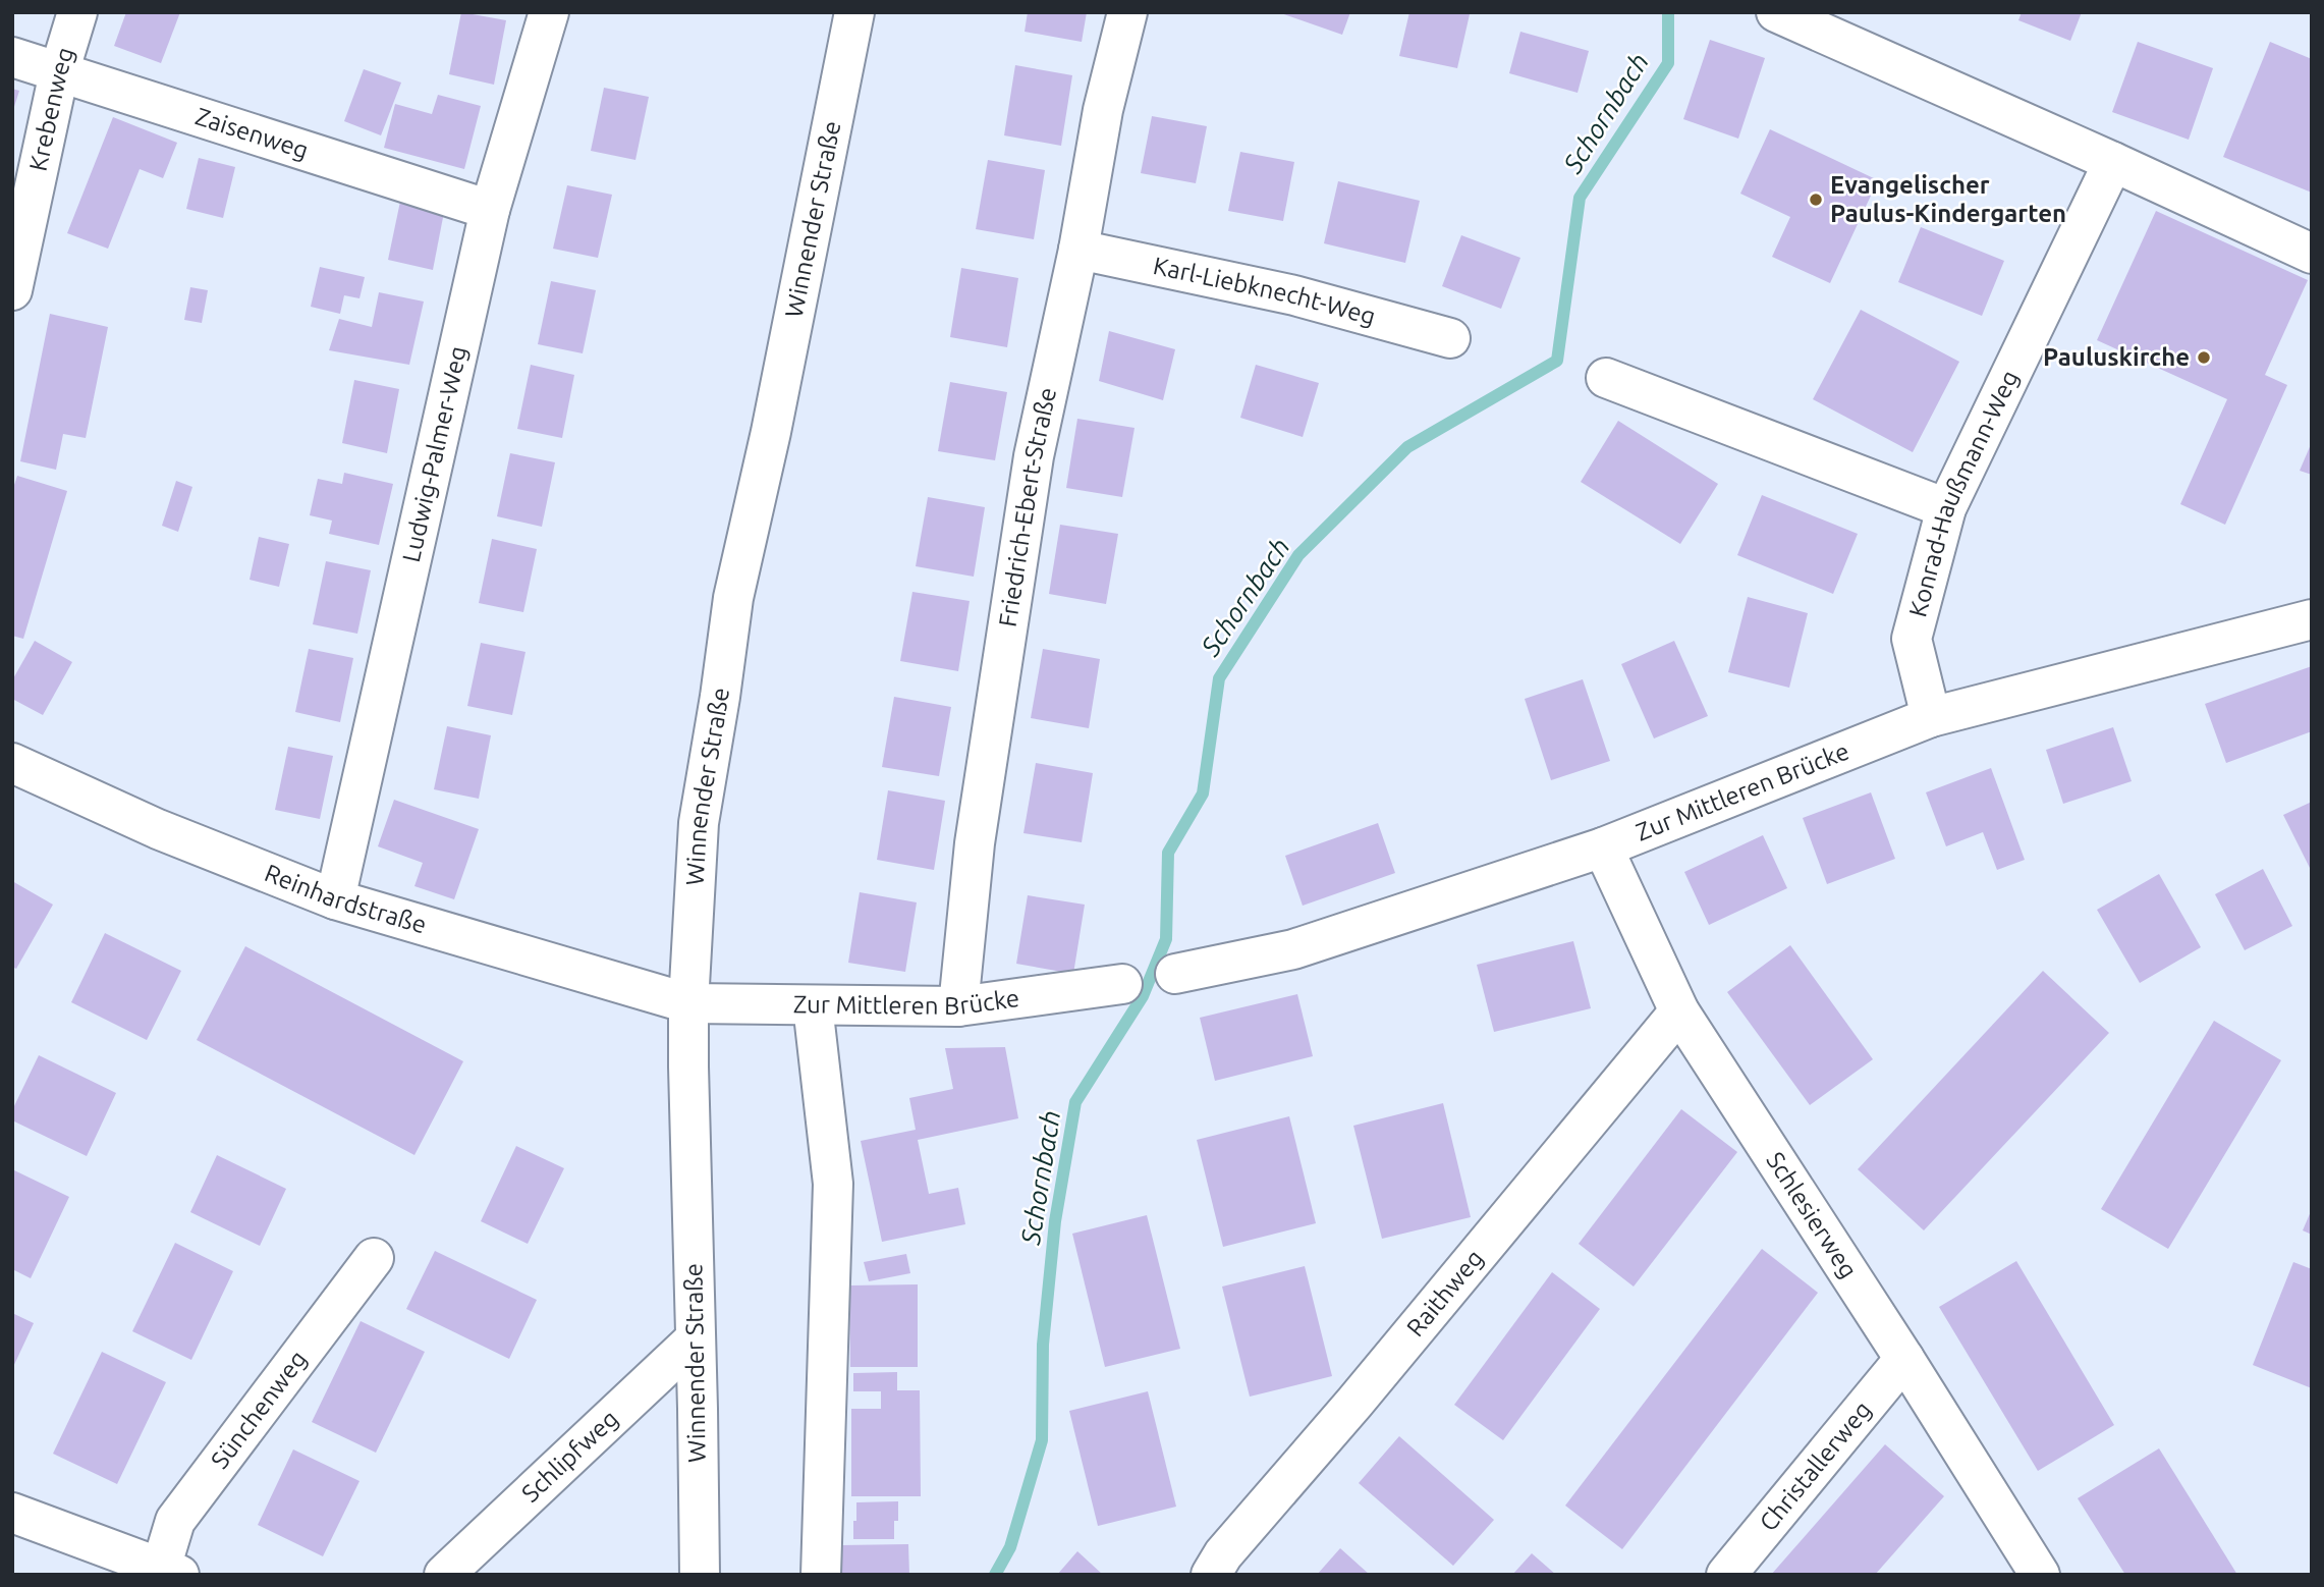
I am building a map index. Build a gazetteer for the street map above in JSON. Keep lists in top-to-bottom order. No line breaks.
{"streets":{"street":["Krebenweg","Zaisenweg","Winnender Straße","Karl-Liebknecht-Weg","Ludwig-Palmer-Weg","Konrad-Haußmann-Weg","Friedrich-Ebert-Straße","Zur Mittleren Brücke","Reinhardstraße","Schlesierweg","Raithweg","Sünchenweg","Schlipfweg","Christallerweg"]},"crossings":[["Krebenweg","Zaisenweg"],["Zaisenweg","Ludwig-Palmer-Weg"],["Winnender Straße","Zur Mittleren Brücke"],["Winnender Straße","Reinhardstraße"],["Winnender Straße","Schlipfweg"],["Karl-Liebknecht-Weg","Friedrich-Ebert-Straße"],["Ludwig-Palmer-Weg","Reinhardstraße"],["Konrad-Haußmann-Weg","Zur Mittleren Brücke"],["Friedrich-Ebert-Straße","Zur Mittleren Brücke"],["Zur Mittleren Brücke","Reinhardstraße"],["Zur Mittleren Brücke","Schlesierweg"],["Schlesierweg","Raithweg"],["Schlesierweg","Christallerweg"]],"water":["Schornbach"],"places":["Evangelischer Paulus-Kindergarten","Pauluskirche"]}
